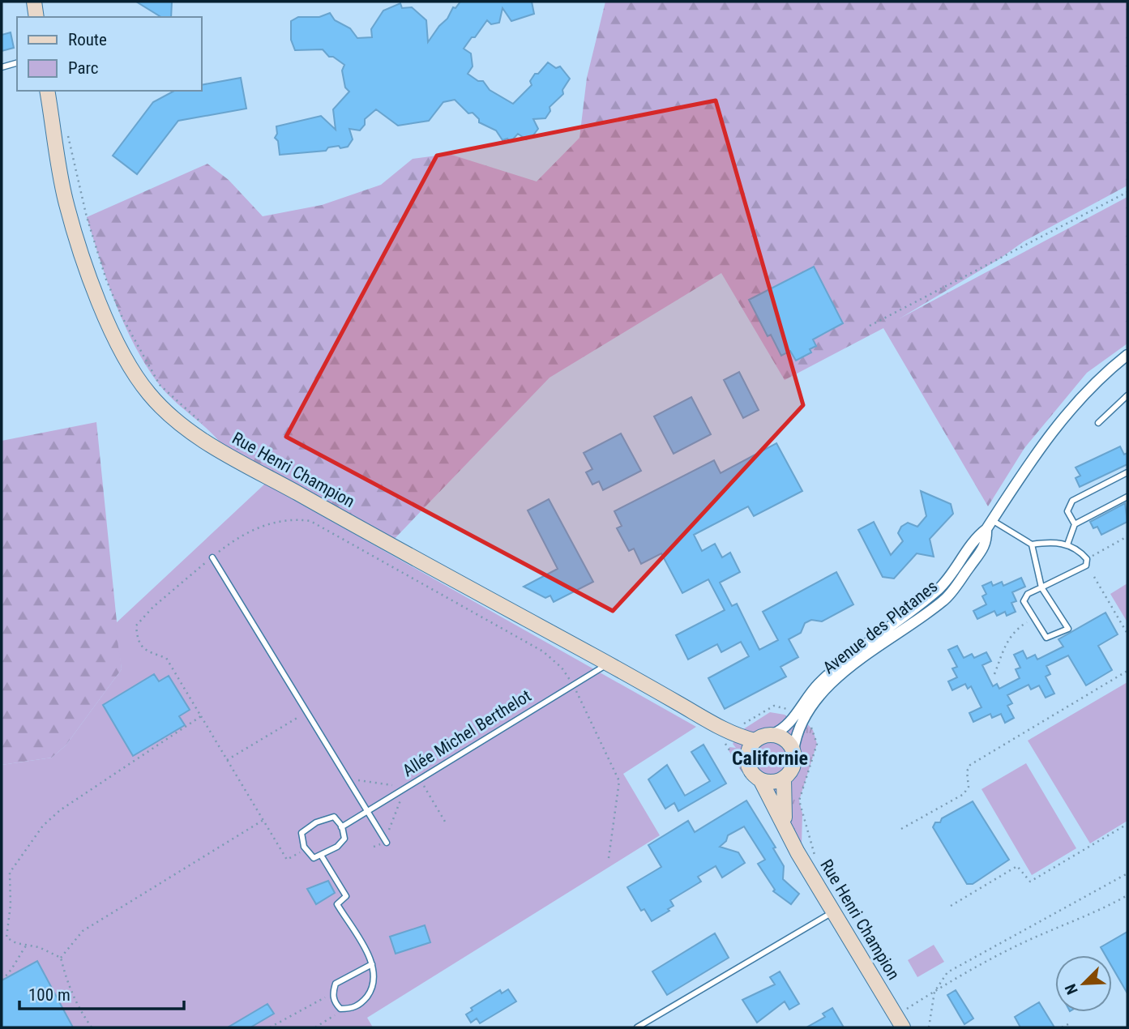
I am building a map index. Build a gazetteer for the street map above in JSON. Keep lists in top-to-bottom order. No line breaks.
{"streets":{"street":["Rue Henri Champion","Avenue des Platanes"],"lane":["Allée Michel Berthelot"]},"crossings":[["Rue Henri Champion","Avenue des Platanes"],["Rue Henri Champion","Allée Michel Berthelot"]],"districts":["Californie"],"legend":["Route","Parc"],"scale_bar":"100 m","north":"bottom left"}
